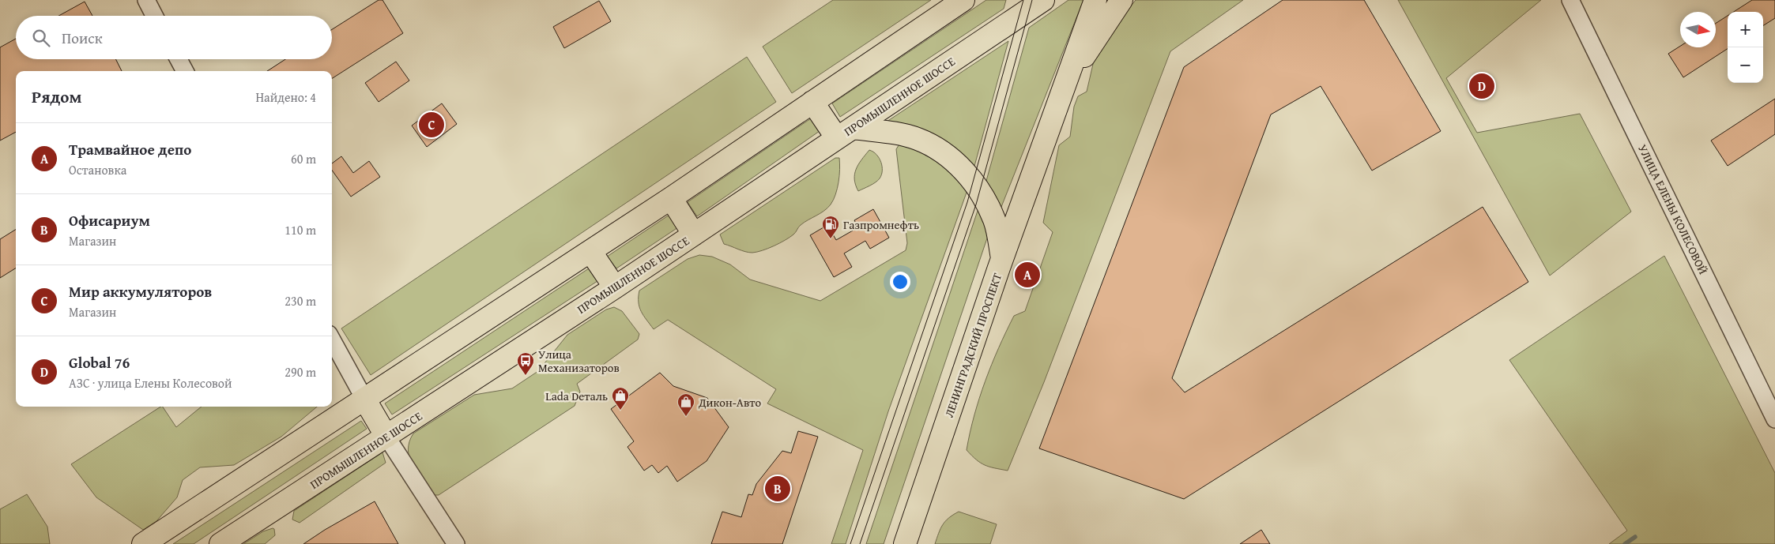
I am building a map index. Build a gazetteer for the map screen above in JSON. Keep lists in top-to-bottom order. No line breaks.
{"streets":{"main road":["ПРОМЫШЛЕННОЕ ШОССЕ","ЛЕНИНГРАДСКИЙ ПРОСПЕКТ"],"street":["УЛИЦА ЕЛЕНЫ КОЛЕСОВОЙ"]},"places":{"fuel station":["Газпромнефть"],"bus stop":["Улица Механизаторов"],"shop":["Lada Dеталь","Дикон-Авто"]},"north":"right","page":{"map_buttons":["+","−"],"search":"Поиск","heading":["Рядом","Найдено: 4"],"pins":["D","C","A","B"],"list":[{"mark":"A","name":"Трамвайное депо","note":"Остановка","value":"60 m"},{"mark":"B","name":"Офисариум","note":"Магазин","value":"110 m"},{"mark":"C","name":"Мир аккумуляторов","note":"Магазин","value":"230 m"},{"mark":"D","name":"Global 76","note":"АЗС · улица Елены Колесовой","value":"290 m"}]}}
